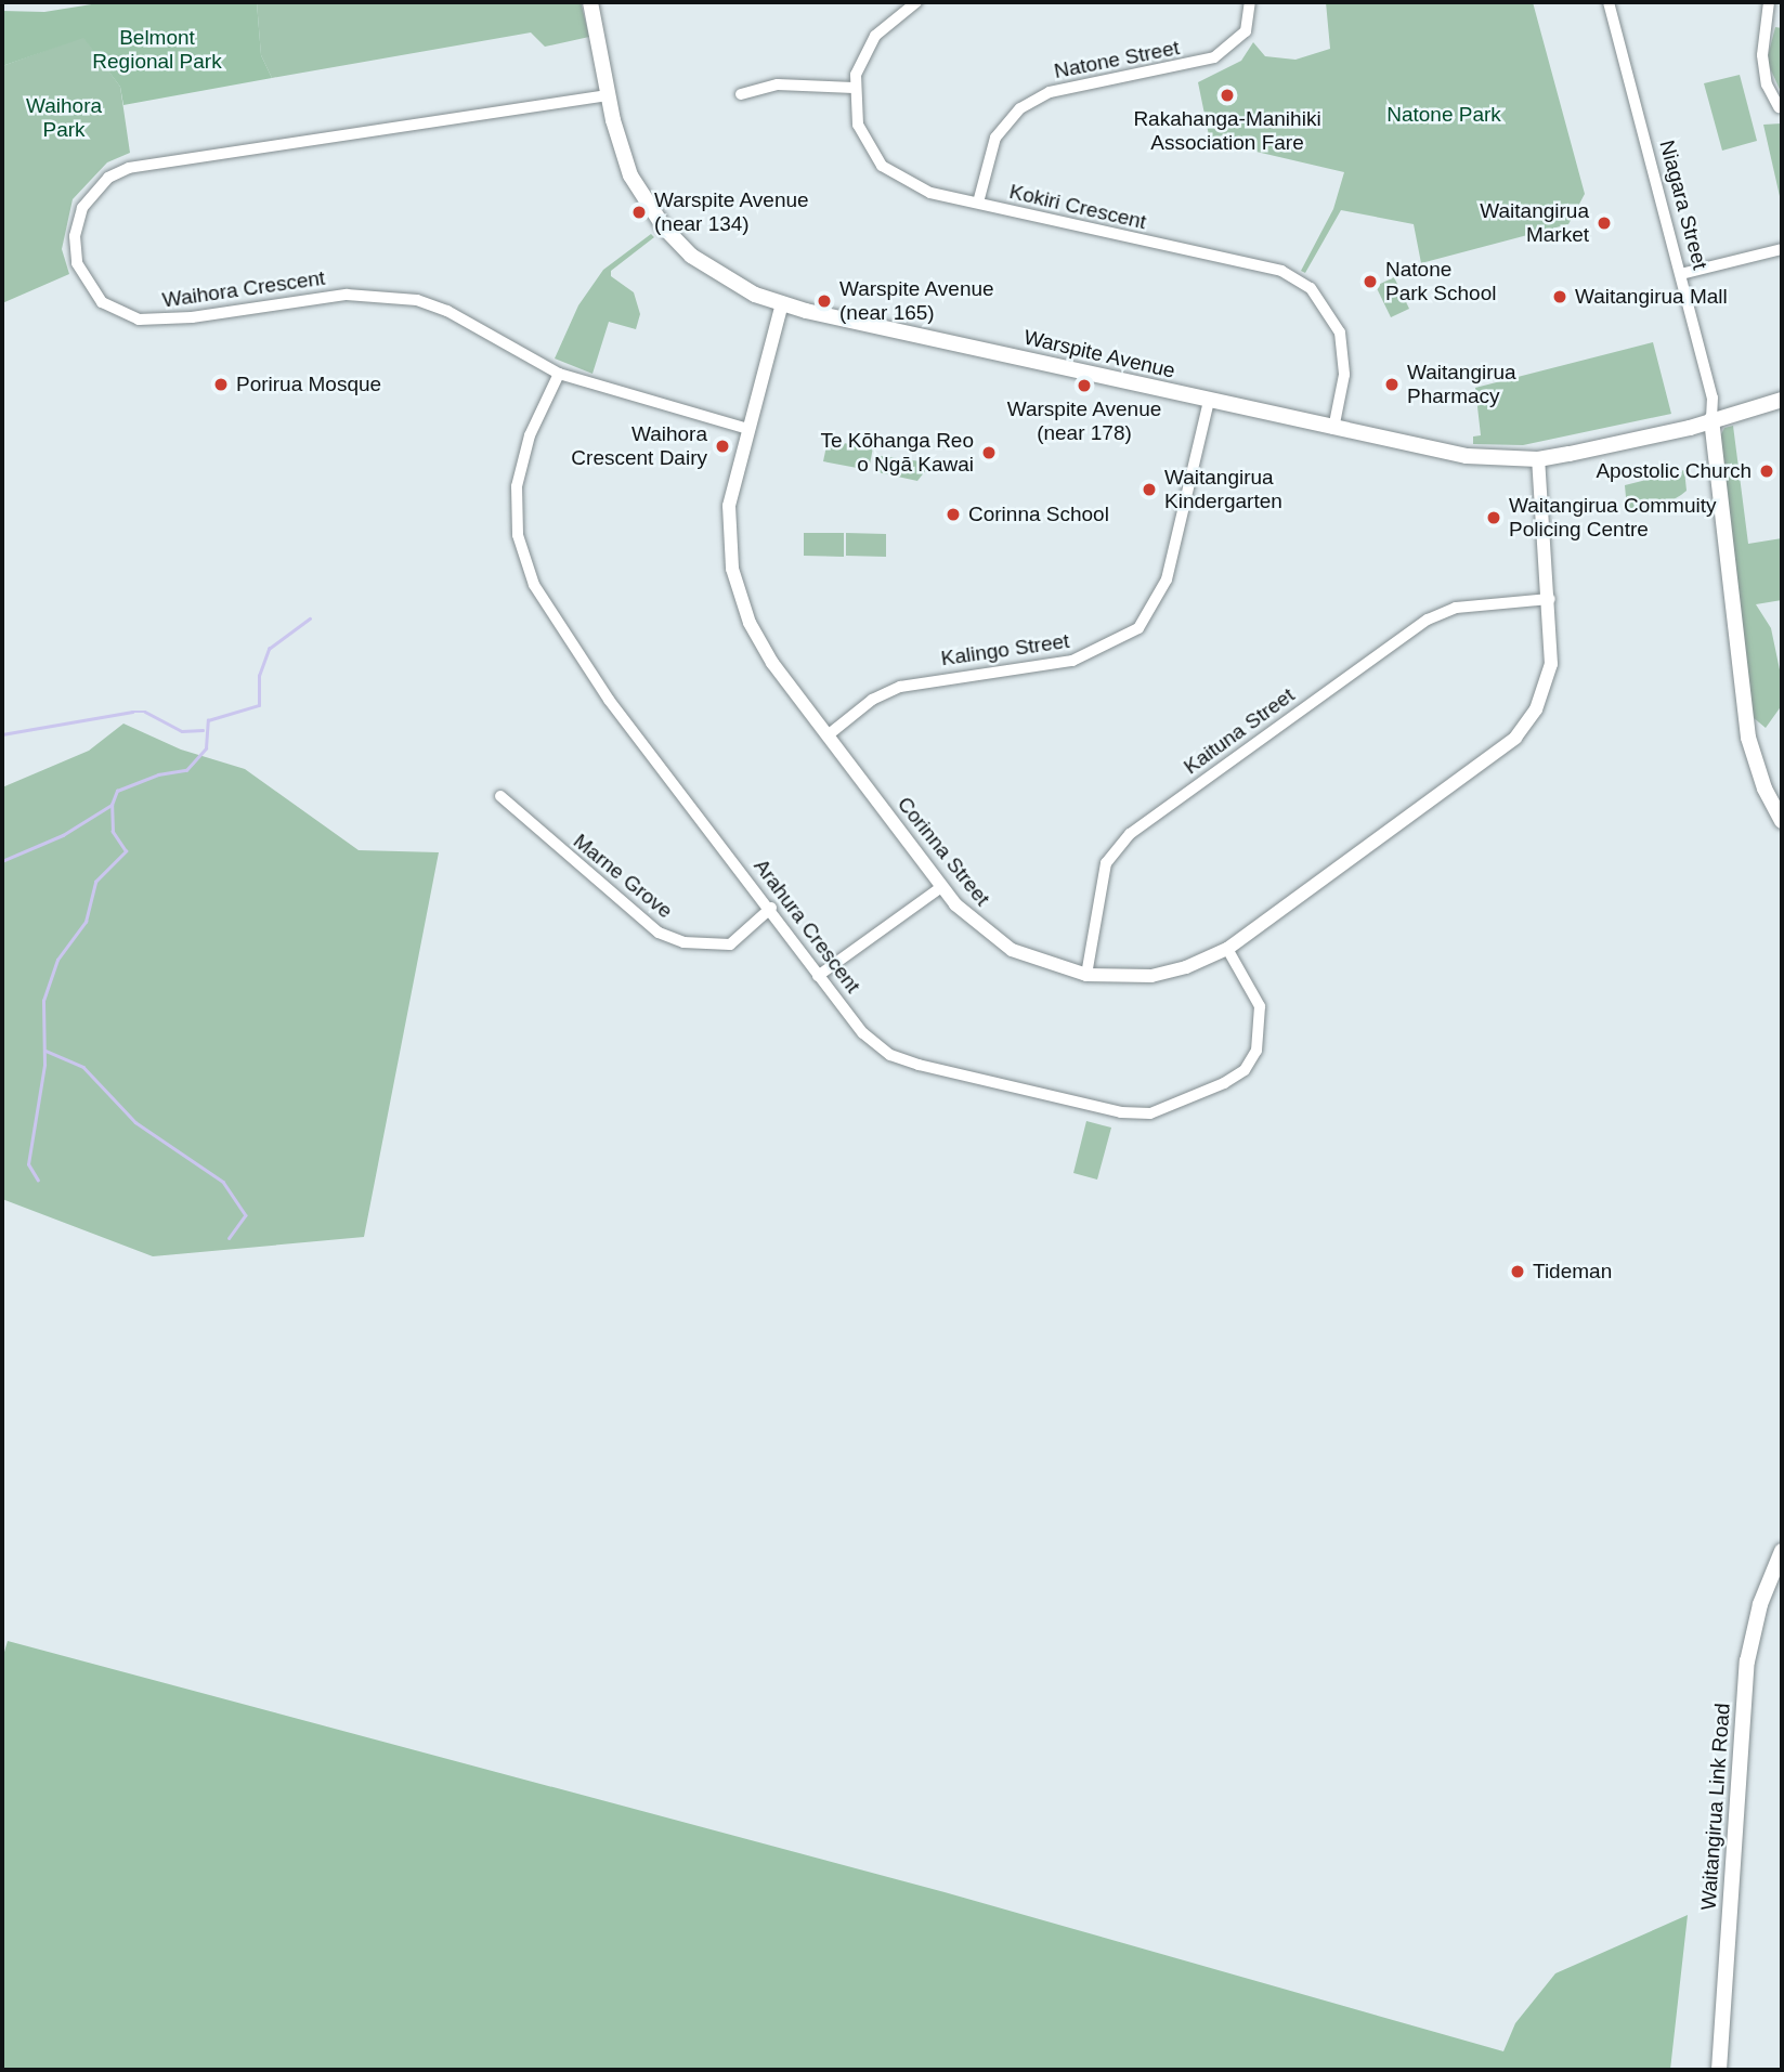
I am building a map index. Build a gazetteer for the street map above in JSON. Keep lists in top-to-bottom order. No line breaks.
{"streets":{"main road":["Warspite Avenue","Waitangirua Link Road"],"street":["Natone Street","Niagara Street","Kokiri Crescent","Waihora Crescent","Kalingo Street","Kaituna Street","Corinna Street","Marne Grove","Arahura Crescent"]},"crossings":[["Natone Street","Kokiri Crescent"],["Niagara Street","Warspite Avenue"],["Kokiri Crescent","Warspite Avenue"],["Waihora Crescent","Warspite Avenue"],["Waihora Crescent","Corinna Street"],["Waihora Crescent","Arahura Crescent"],["Warspite Avenue","Kalingo Street"],["Warspite Avenue","Corinna Street"],["Kalingo Street","Corinna Street"],["Kaituna Street","Corinna Street"],["Corinna Street","Arahura Crescent"],["Marne Grove","Arahura Crescent"]],"parks":["Belmont Regional Park","Waihora Park","Natone Park"],"places":["Rakahanga-Manihiki Association Fare","Warspite Avenue (near 134)","Waitangirua Market","Natone Park School","Waitangirua Mall","Warspite Avenue (near 165)","Porirua Mosque","Waitangirua Pharmacy","Warspite Avenue (near 178)","Waihora Crescent Dairy","Te Kōhanga Reo o Ngā Kawai","Apostolic Church","Waitangirua Kindergarten","Corinna School","Waitangirua Commuity Policing Centre","Tideman"]}
